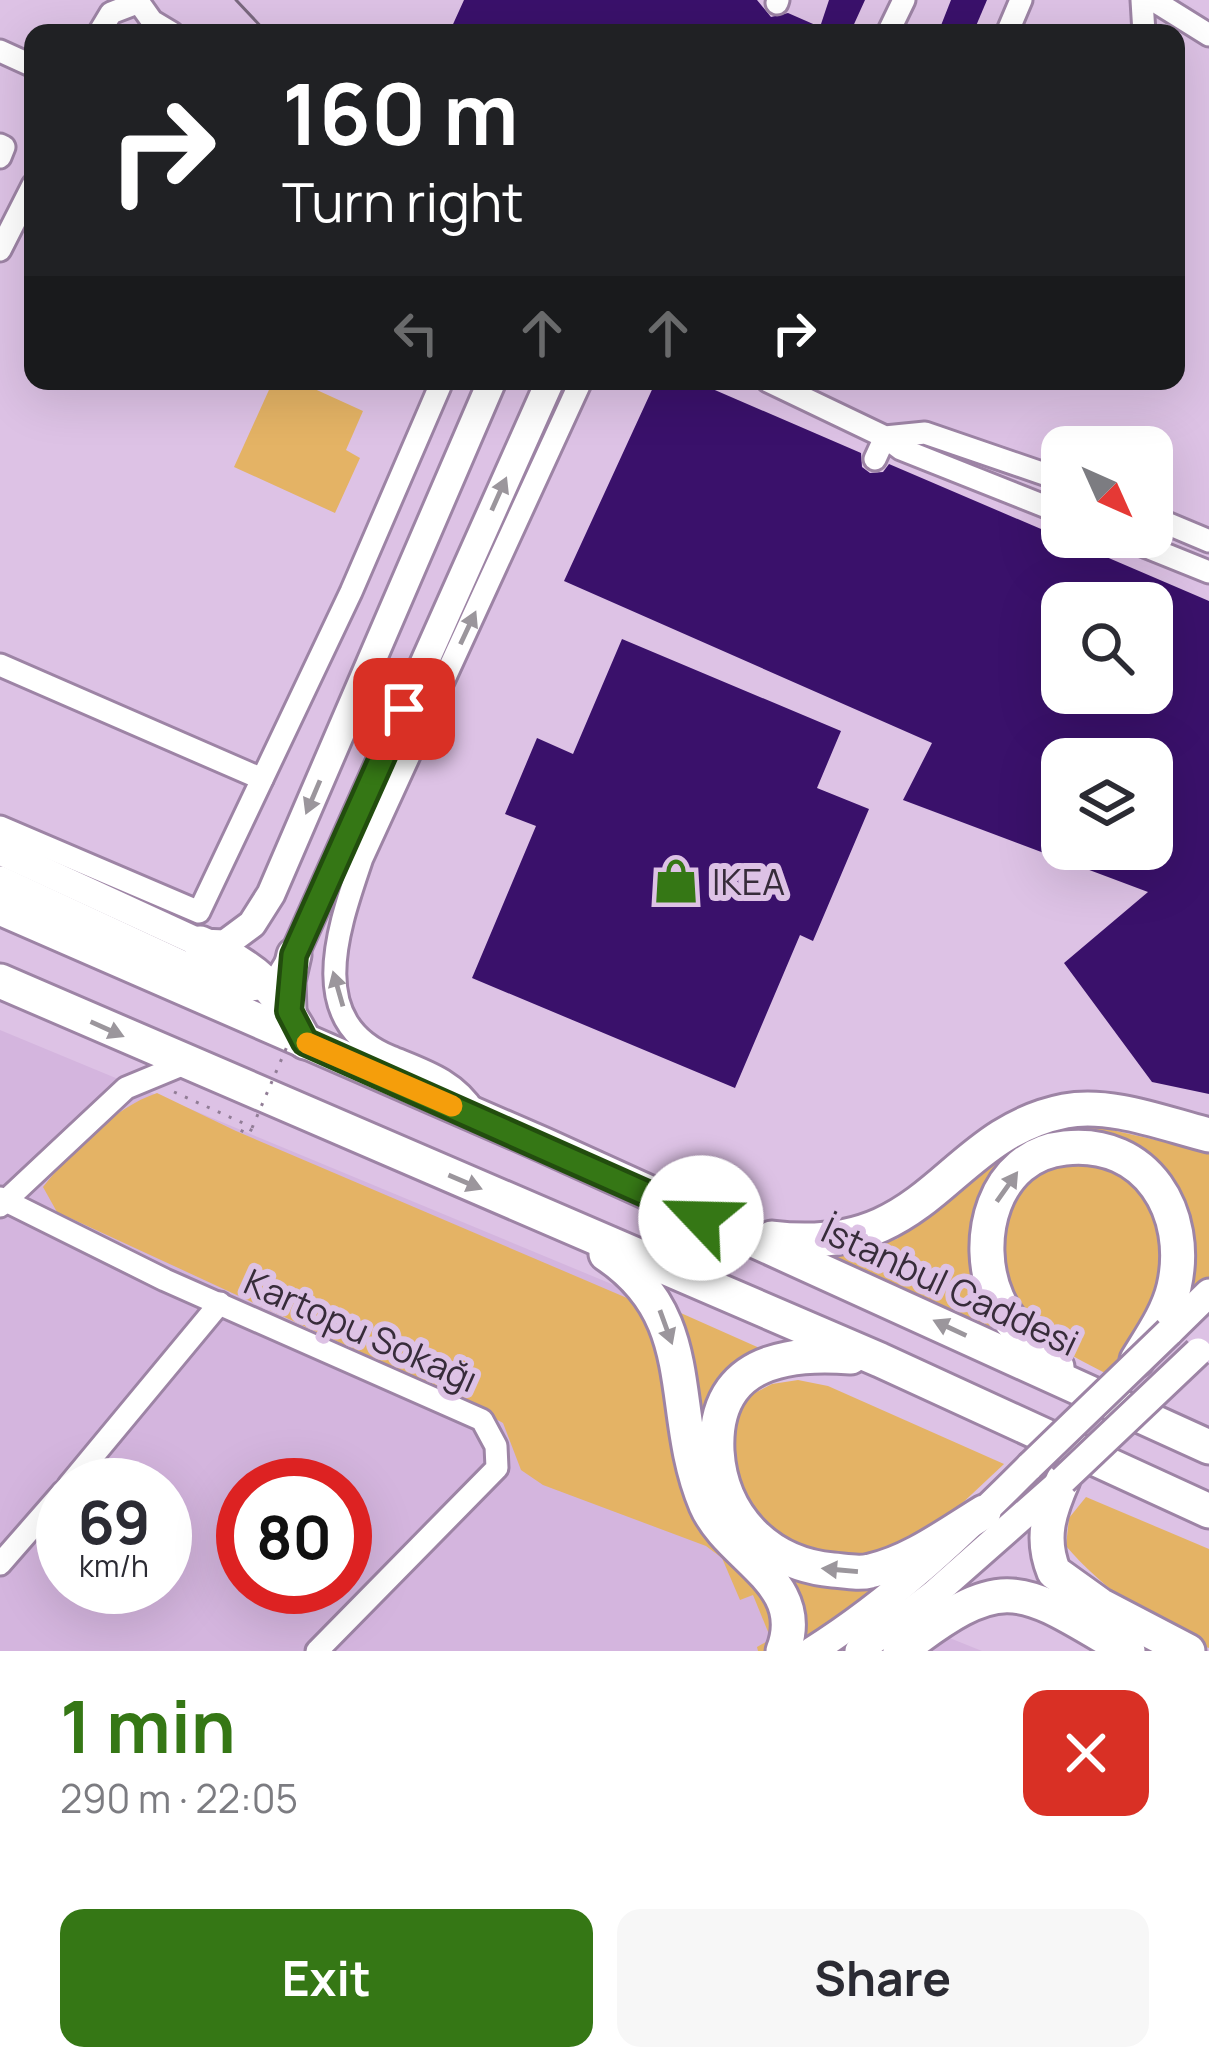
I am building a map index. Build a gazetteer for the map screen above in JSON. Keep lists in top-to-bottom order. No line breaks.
{"streets":{"highway":["İstanbul Caddesi"],"street":["Kartopu Sokağı"]},"places":{"shop":["IKEA"]},"north":"bottom right","page":{"turn":["160 m","Turn right"],"speed":"69 km/h","limit":"80","heading":["1 min","290 m · 22:05"],"buttons":["Exit","Share"]}}
